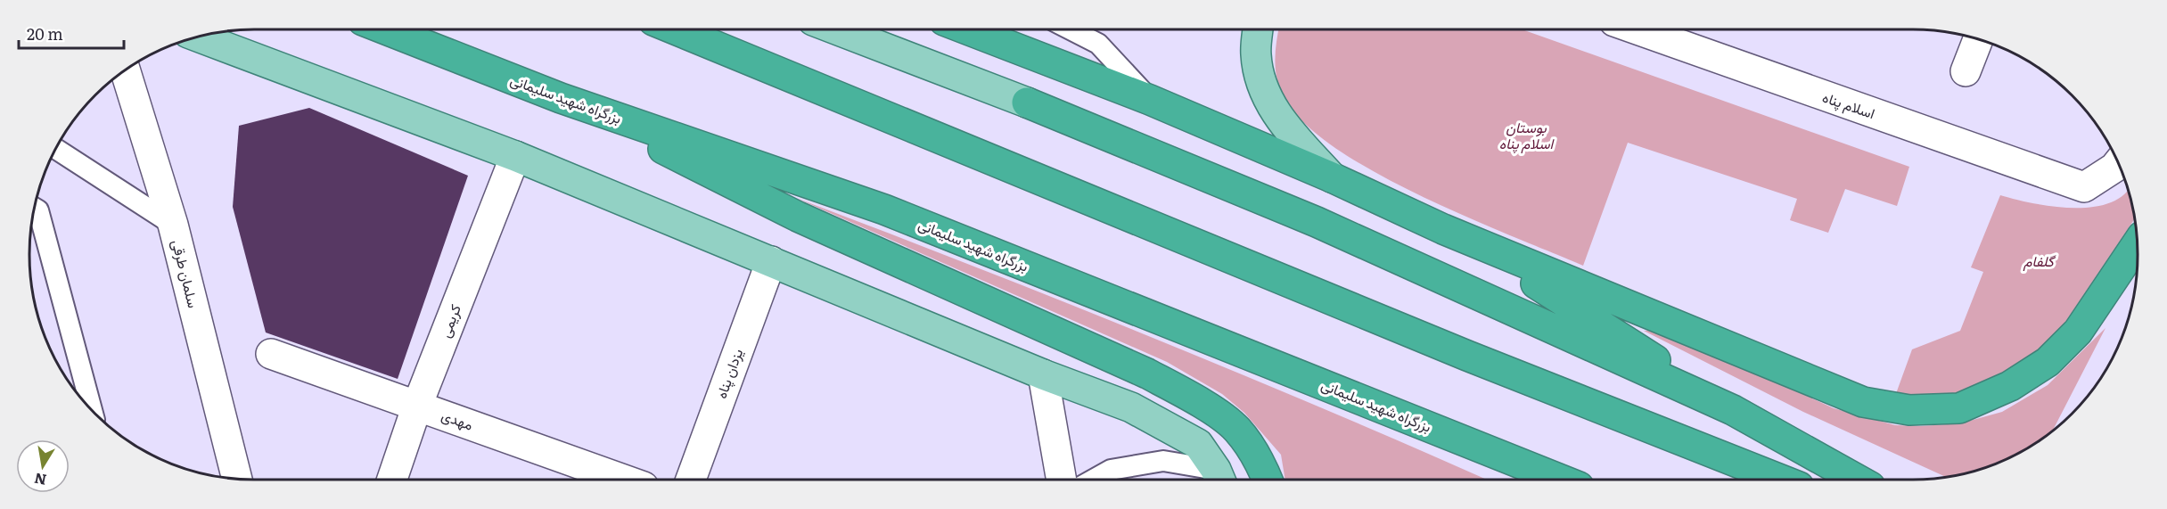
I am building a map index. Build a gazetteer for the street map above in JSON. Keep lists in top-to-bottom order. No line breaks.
{"streets":{"highway":["بزرگراه شهید سلیمانی"],"street":["اسلام پناه","سلمان طرقی","کریمی","یزدان پناه","مهدی"]},"crossings":[["کریمی","مهدی"]],"parks":["بوستان اسلام پناه","گلفام"],"scale_bar":"20 m","north":"bottom"}
